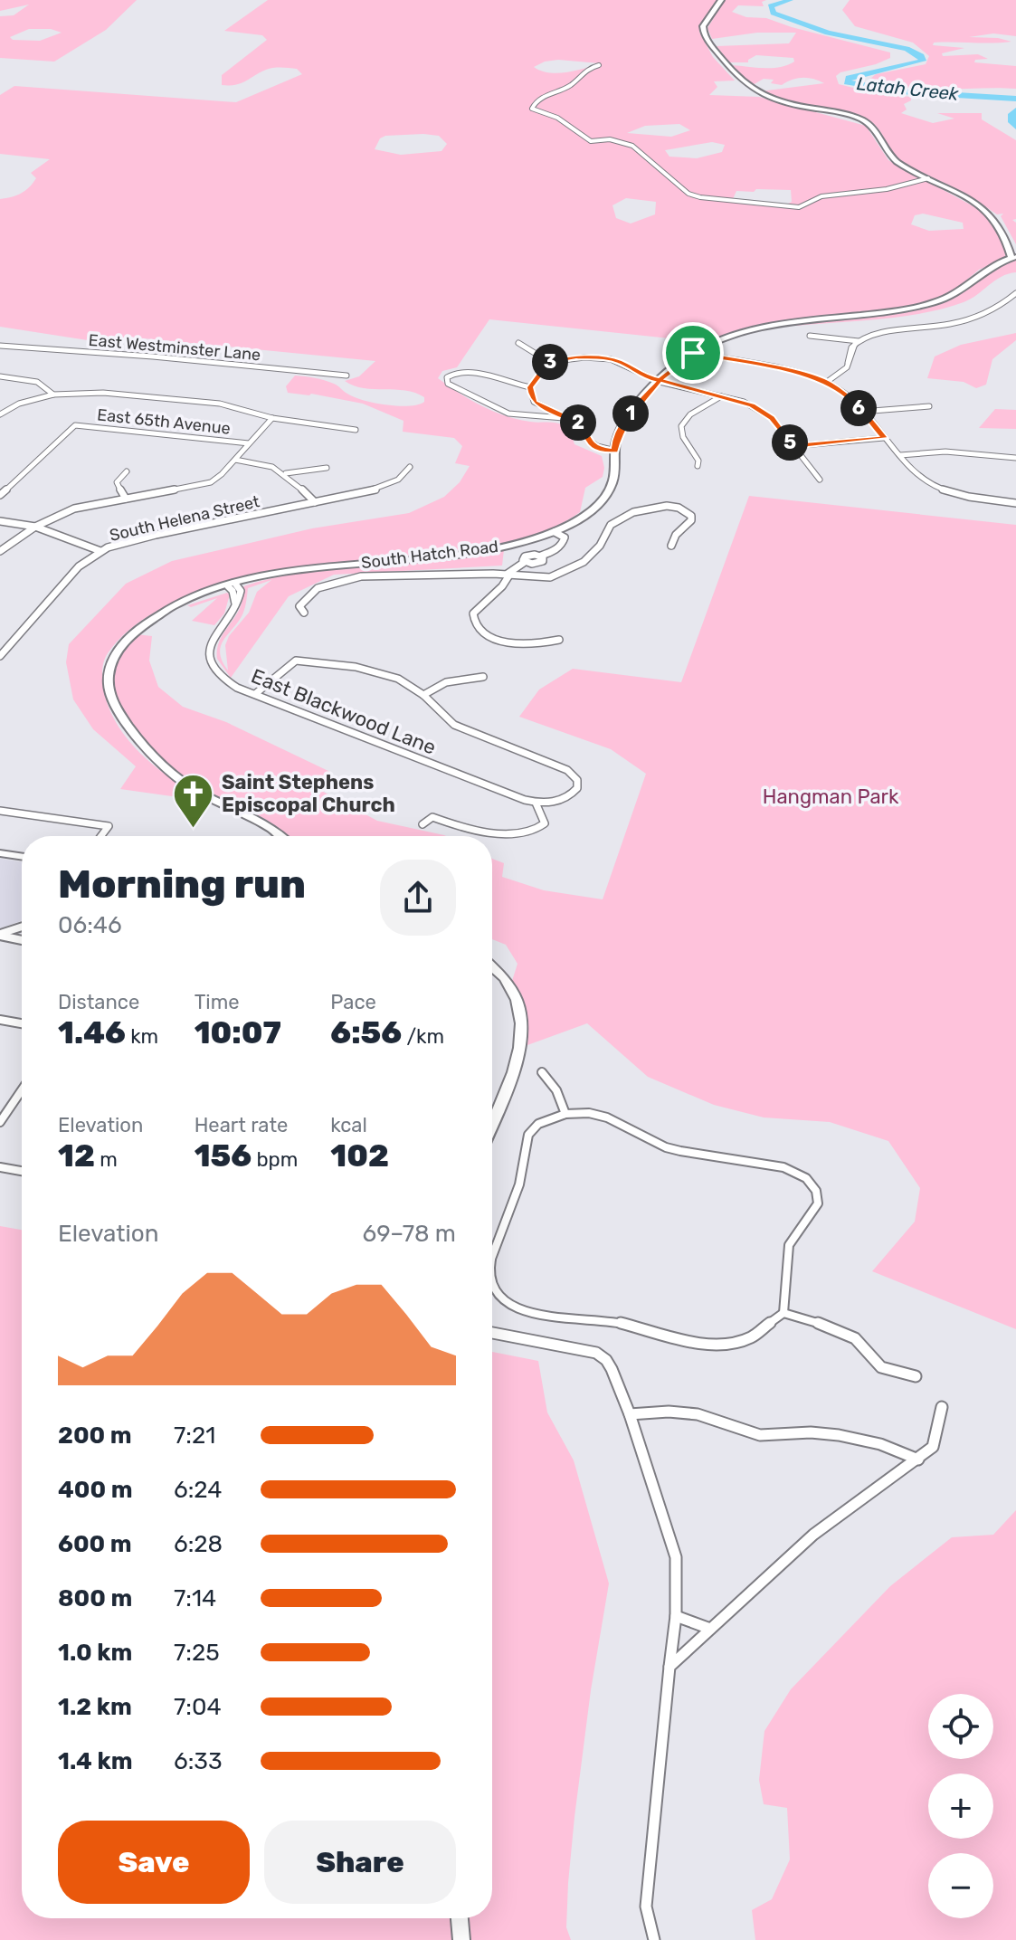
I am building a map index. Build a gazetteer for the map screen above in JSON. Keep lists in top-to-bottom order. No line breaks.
{"streets":{"main road":["South Hatch Road"],"street":["East Westminster Lane","East 65th Avenue","South Helena Street","East Blackwood Lane"]},"crossings":[["South Hatch Road","East Blackwood Lane"]],"water":["Latah Creek"],"parks":["Hangman Park"],"places":{"church":["Saint Stephens Episcopal Church"]},"page":{"pins":["3","6","1","2","5"],"heading":["Morning run","06:46"],"stats":[["Distance","1.46 km"],["Time","10:07"],["Pace","6:56 /km"],["Elevation","12 m"],["Heart rate","156 bpm"],["kcal","102"]],"chart":["Elevation","69–78 m"],"list":[{"name":"200 m","note":"7:21"},{"name":"400 m","note":"6:24"},{"name":"600 m","note":"6:28"},{"name":"800 m","note":"7:14"},{"name":"1.0 km","note":"7:25"},{"name":"1.2 km","note":"7:04"},{"name":"1.4 km","note":"6:33"}],"map_buttons":["+","−"],"buttons":["Save","Share"]}}
